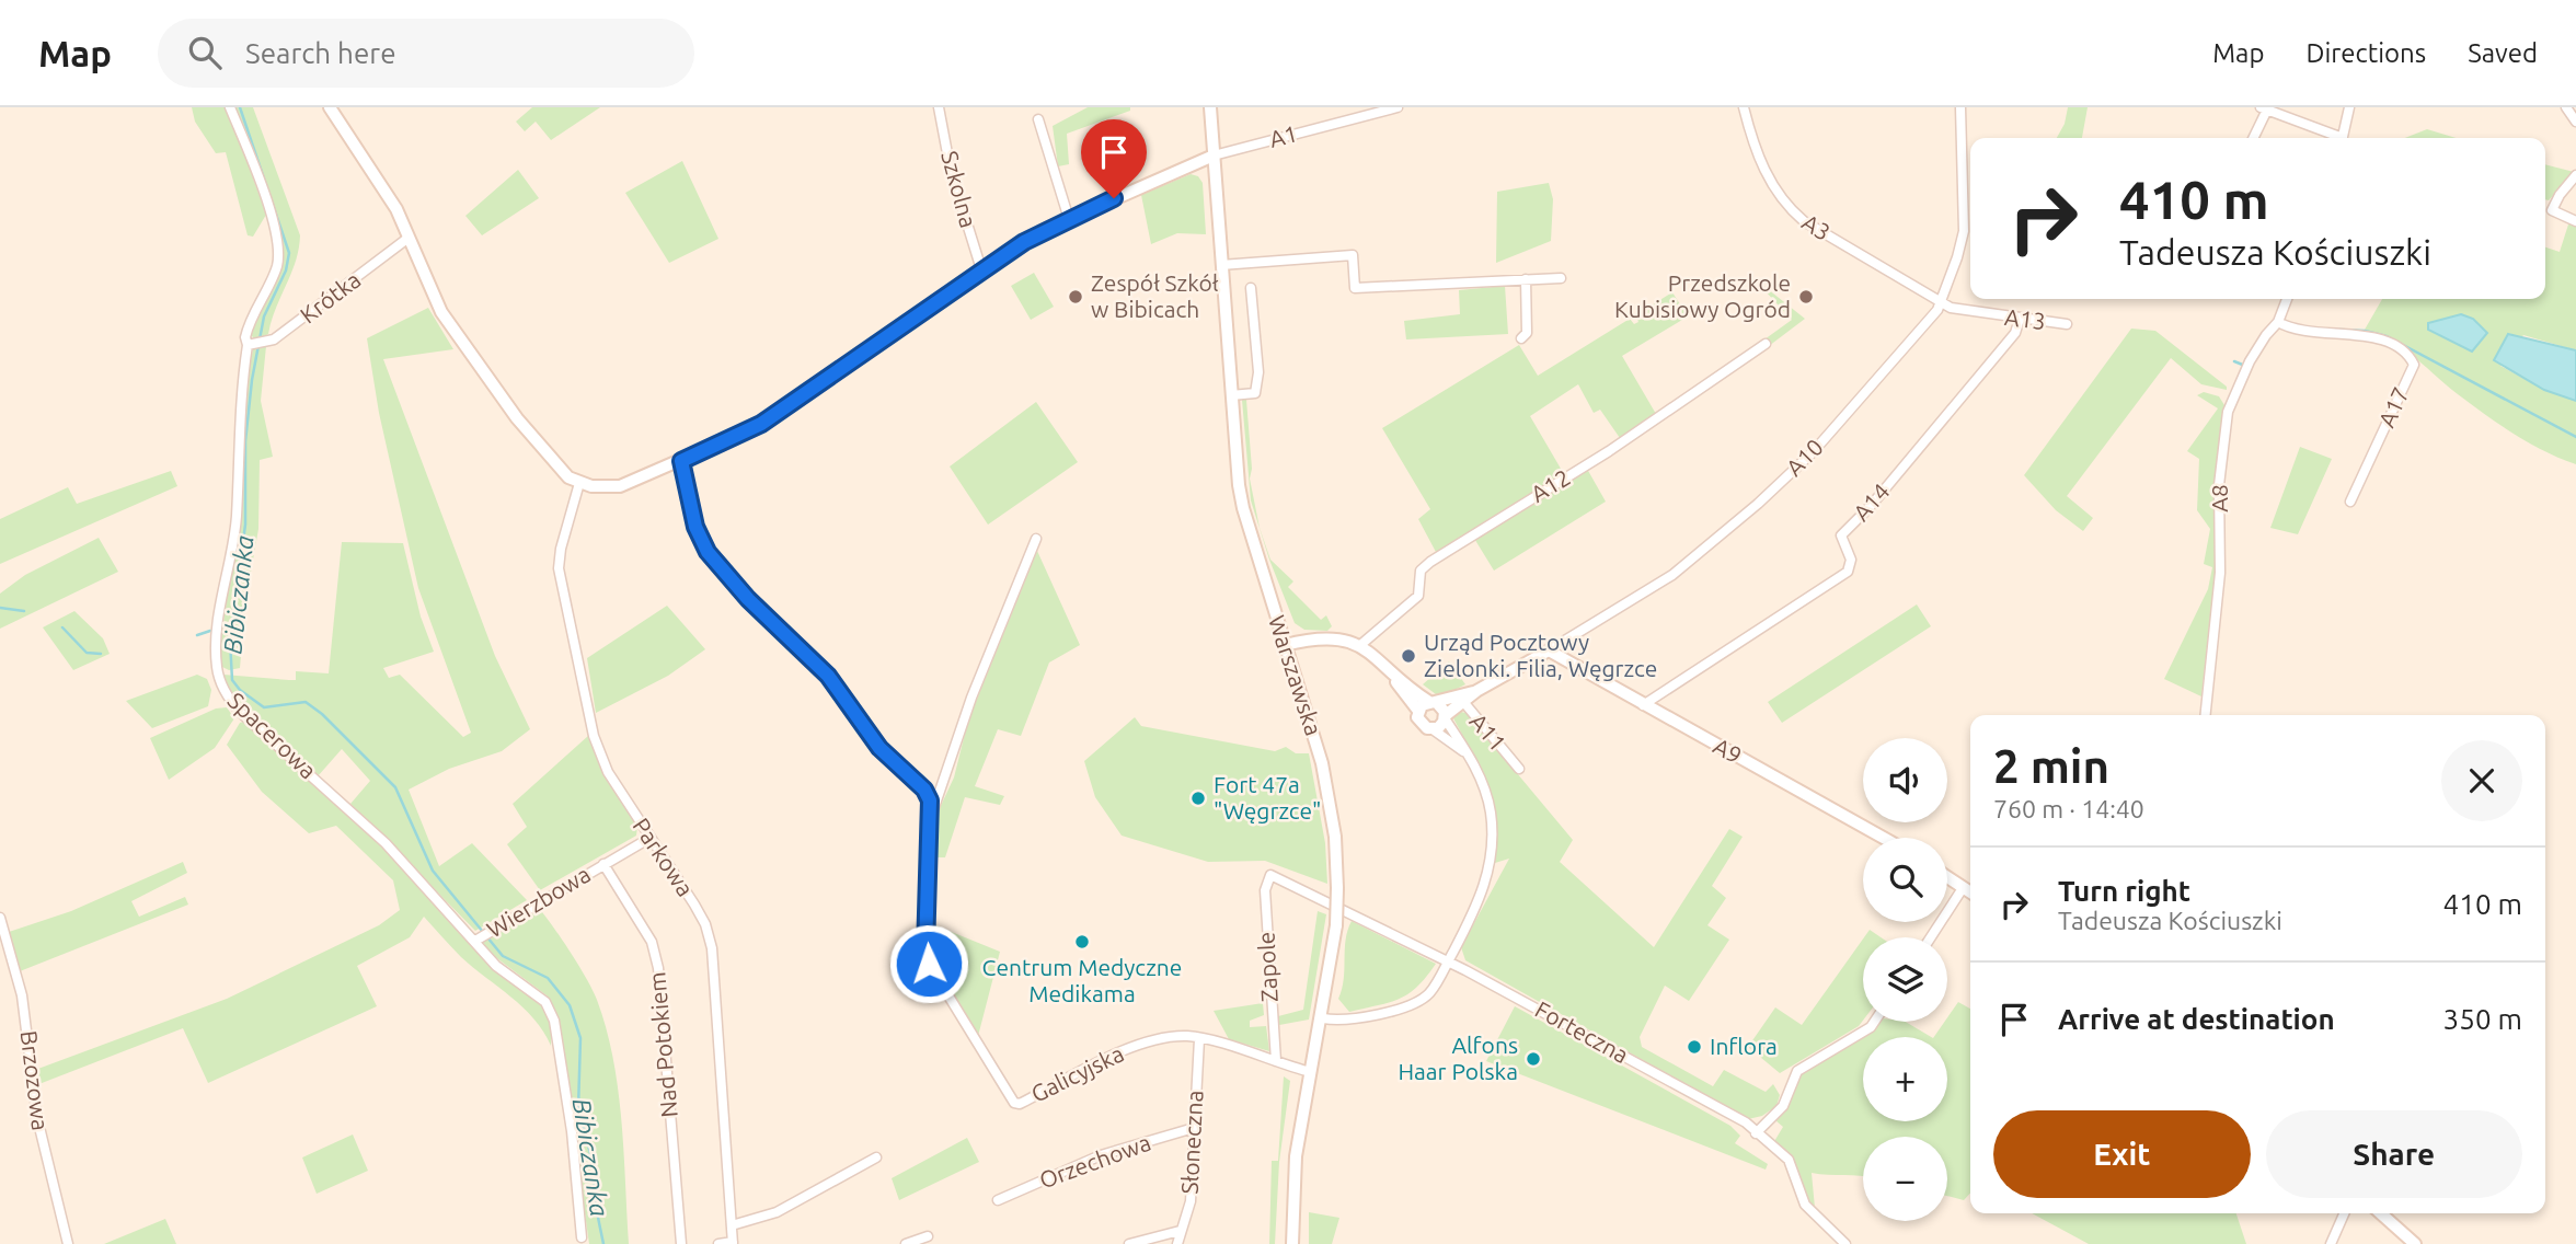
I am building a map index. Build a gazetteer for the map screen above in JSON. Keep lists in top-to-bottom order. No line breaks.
{"streets":{"street":["A1","Szkolna","A3","Krótka","A13","A17","A10","A12","A8","A14","Warszawska","A11","Spacerowa","A9","Parkowa","Wierzbowa","Zapole","Forteczna","Nad Potokiem","Galicyjska","Brzozowa","Słoneczna","Orzechowa"]},"crossings":[["A1","Warszawska"],["A3","A13"],["A3","A10"],["Krótka","Spacerowa"],["A13","A10"],["A13","A14"],["A17","A8"],["A10","A11"],["A10","A9"],["A14","A9"],["Warszawska","Galicyjska"],["Spacerowa","Wierzbowa"],["Wierzbowa","Nad Potokiem"],["Zapole","Forteczna"],["Zapole","Galicyjska"],["Galicyjska","Słoneczna"],["Słoneczna","Orzechowa"]],"water":["Bibiczanka"],"places":["Zespół Szkół w Bibicach","Przedszkole Kubisiowy Ogród","Urząd Pocztowy Zielonki. Filia, Węgrzce","Fort 47a \"Węgrzce\"","Centrum Medyczne Medikama","Inflora","Alfons Haar Polska"],"page":{"header":"Map","search":"Search here","nav":["Map","Directions","Saved"],"turn":["410 m","Tadeusza Kościuszki"],"heading":["2 min","760 m · 14:40"],"map_buttons":["+","−"],"list":[{"name":"Turn right","note":"Tadeusza Kościuszki","value":"410 m"},{"name":"Arrive at destination","value":"350 m"}],"buttons":["Exit","Share"]}}
